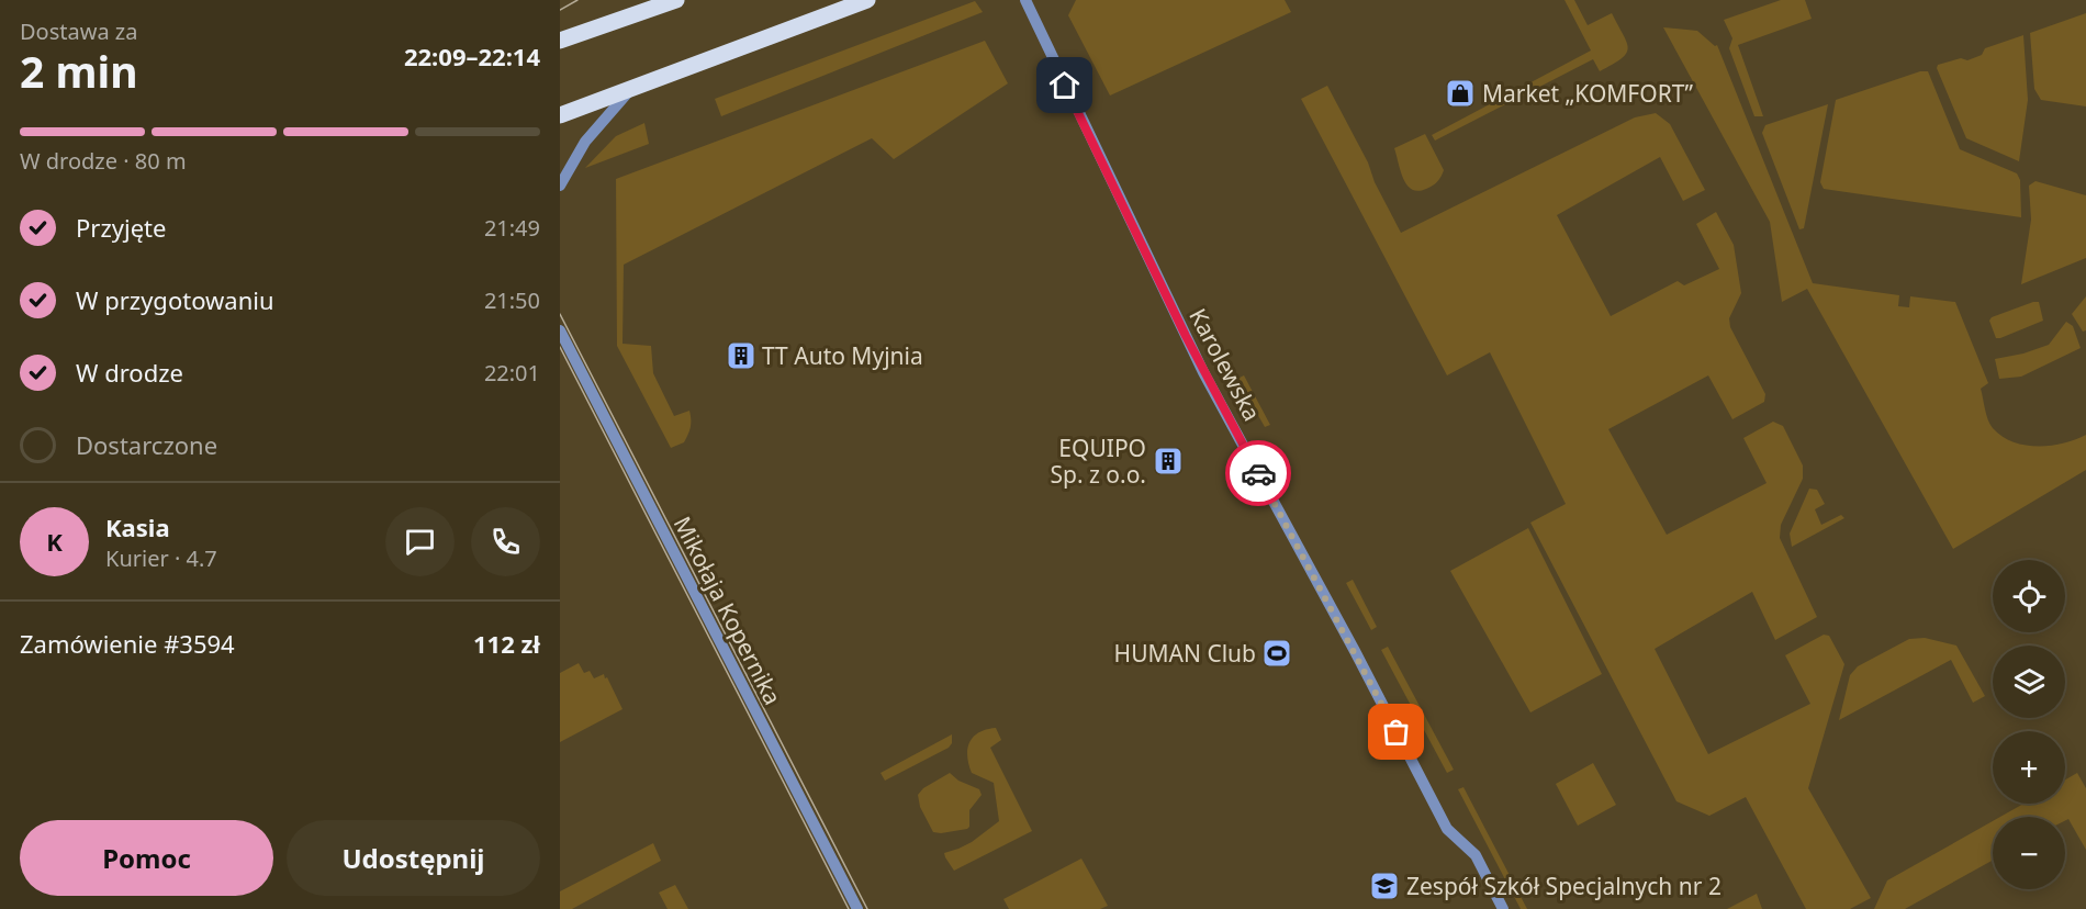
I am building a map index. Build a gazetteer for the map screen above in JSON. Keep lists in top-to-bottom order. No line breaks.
{"streets":{"street":["Karolewska","Mikołaja Kopernika"]},"places":{"shop":["Market „KOMFORT”"],"building":["TT Auto Myjnia","EQUIPO Sp. z o.o."],"sports":["HUMAN Club"],"school or university":["Zespół Szkół Specjalnych nr 2"]},"page":{"heading":["2 min","Dostawa za","22:09–22:14"],"panel":["Kasia","Kurier · 4.7","Zamówienie #3594","112 zł"],"bar":"W drodze · 80 m","list":[["Przyjęte","21:49"],["W przygotowaniu","21:50"],["W drodze","22:01"],"Dostarczone"],"round":"K","map_buttons":["+","−"],"buttons":["Pomoc","Udostępnij"]}}
